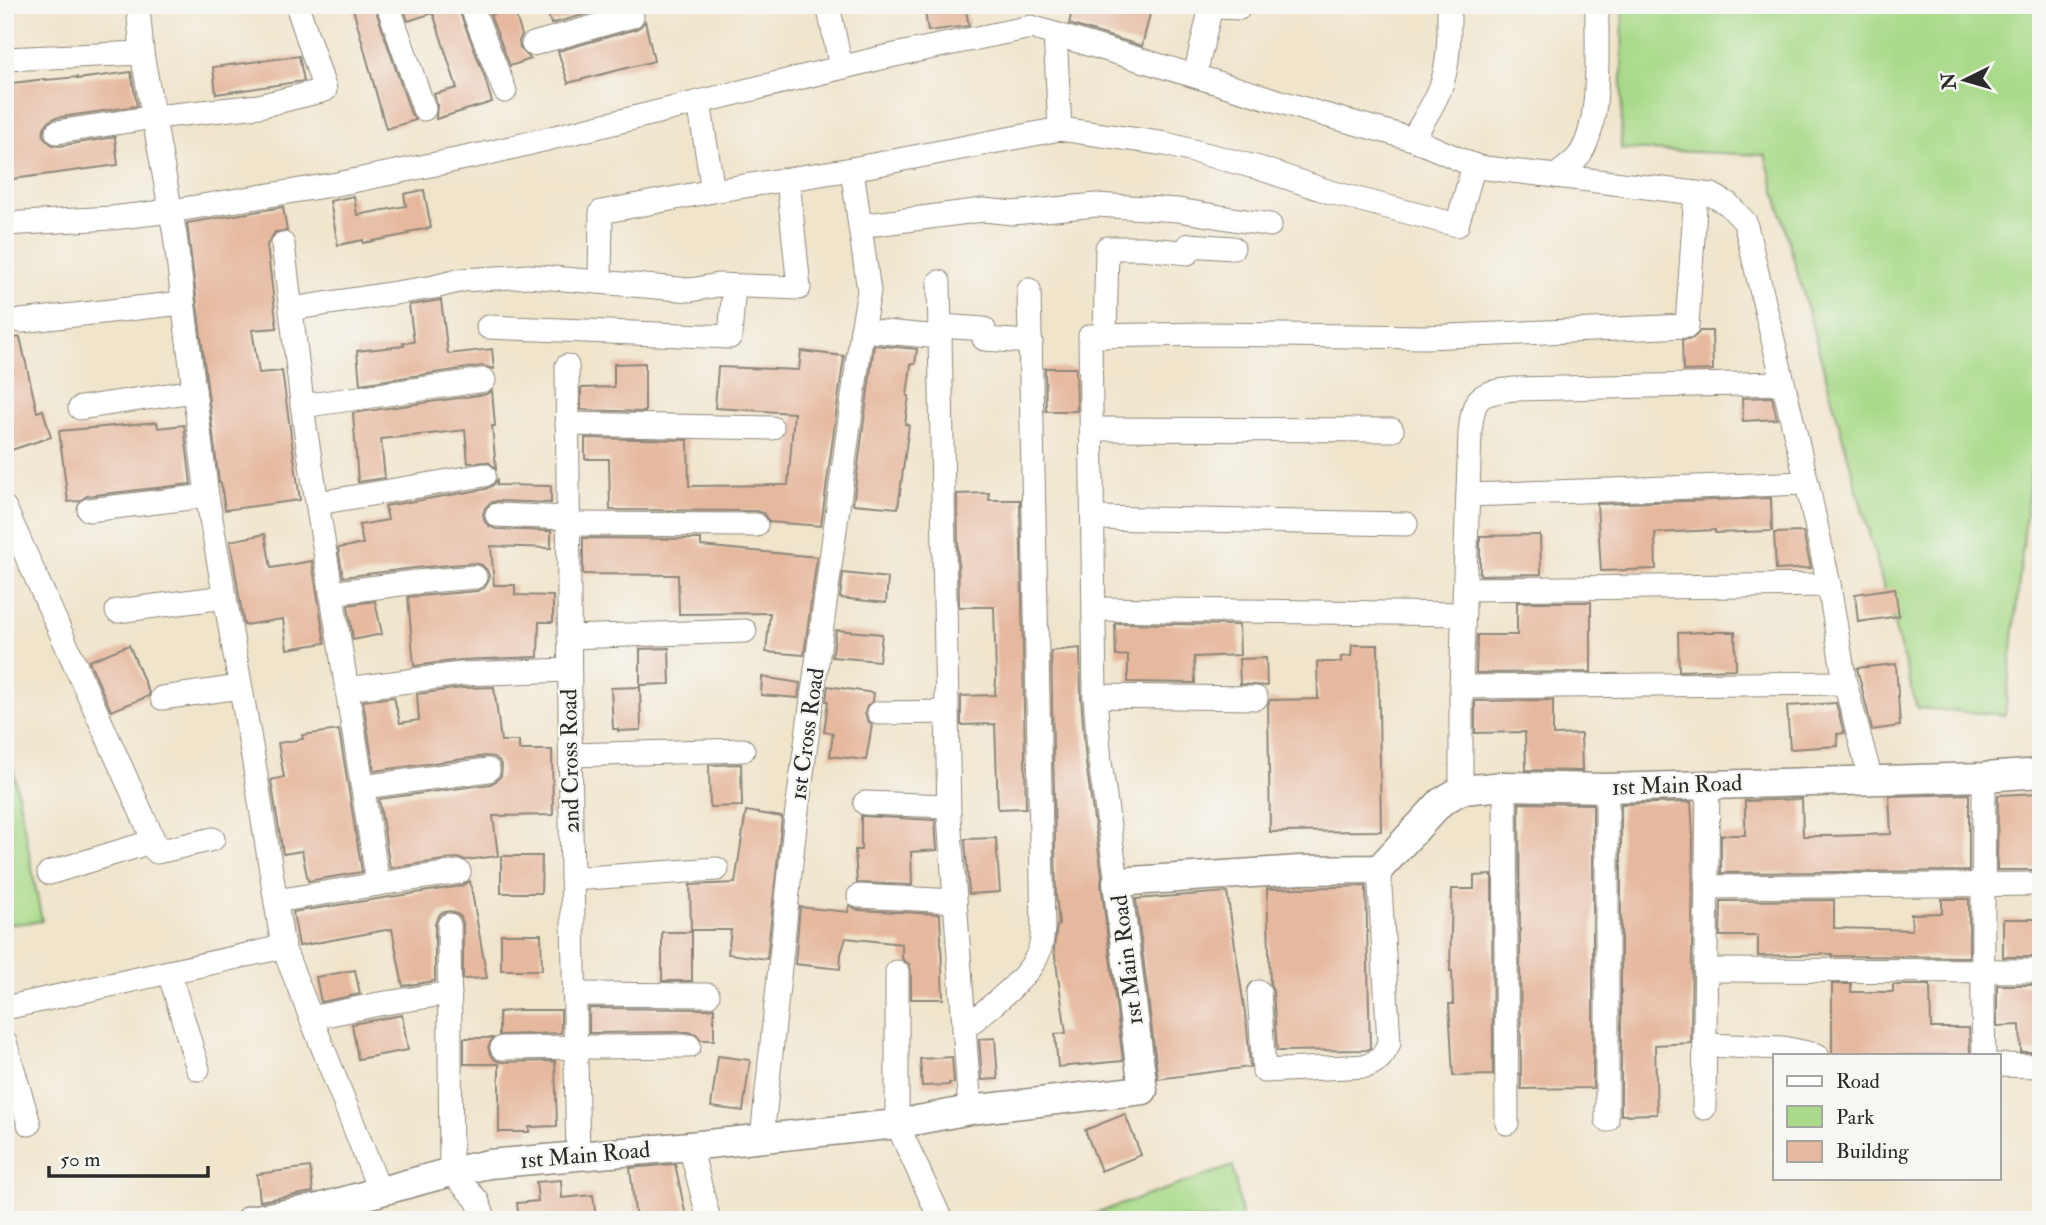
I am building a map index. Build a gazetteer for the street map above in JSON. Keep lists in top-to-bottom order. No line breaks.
{"streets":{"street":["1st Cross Road","2nd Cross Road","1st Main Road"]},"crossings":[["1st Cross Road","1st Main Road"],["2nd Cross Road","1st Main Road"]],"legend":["Road","Park","Building"],"scale_bar":"50 m","north":"left"}
